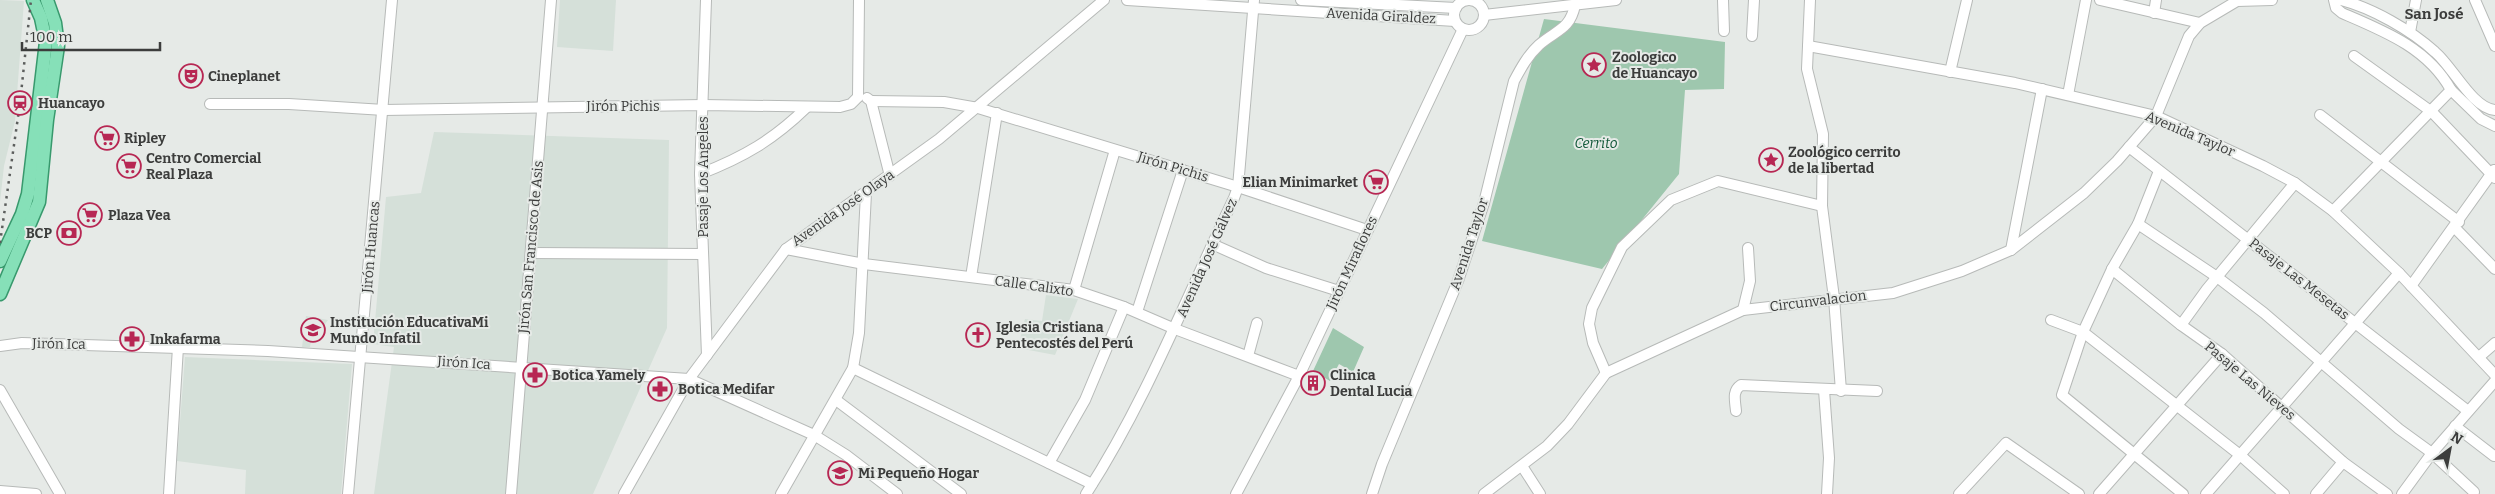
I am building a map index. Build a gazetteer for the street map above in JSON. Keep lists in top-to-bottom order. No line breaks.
{"streets":{"street":["Avenida Giraldez","Jirón Pichis","Avenida Taylor","Pasaje Los Angeles","Avenida José Olaya","Jirón Huancas","Jirón San Francisco de Asis","Avenida José Gálvez","Jirón Miraflores","Pasaje Las Mesetas","Calle Calixto","Circunvalacion","Jirón Ica","Pasaje Las Nieves"]},"crossings":[["Avenida Giraldez","Avenida José Gálvez"],["Avenida Giraldez","Jirón Miraflores"],["Jirón Pichis","Pasaje Los Angeles"],["Jirón Pichis","Avenida José Olaya"],["Jirón Pichis","Jirón Huancas"],["Jirón Pichis","Jirón San Francisco de Asis"],["Jirón Pichis","Avenida José Gálvez"],["Jirón Pichis","Jirón Miraflores"],["Avenida Taylor","Circunvalacion"],["Pasaje Los Angeles","Avenida José Olaya"],["Avenida José Olaya","Calle Calixto"],["Avenida José Olaya","Jirón Ica"],["Jirón Huancas","Jirón Ica"],["Jirón San Francisco de Asis","Jirón Ica"],["Avenida José Gálvez","Calle Calixto"],["Jirón Miraflores","Calle Calixto"],["Pasaje Las Mesetas","Circunvalacion"]],"districts":["San José"],"parks":["Cerrito"],"places":{"place":["Zoologico de Huancayo","Zoológico cerrito de la libertad"],"theatre":["Cineplanet"],"station":["Huancayo"],"supermarket":["Ripley","Centro Comercial Real Plaza","Elian Minimarket","Plaza Vea"],"bank":["BCP"],"school or university":["Institución EducativaMi Mundo Infatil","Mi Pequeño Hogar"],"church":["Iglesia Cristiana Pentecostés del Perú"],"pharmacy":["Inkafarma","Botica Yamely","Botica Medifar"],"building":["Clinica Dental Lucia"]},"scale_bar":"100 m","north":"top right"}
